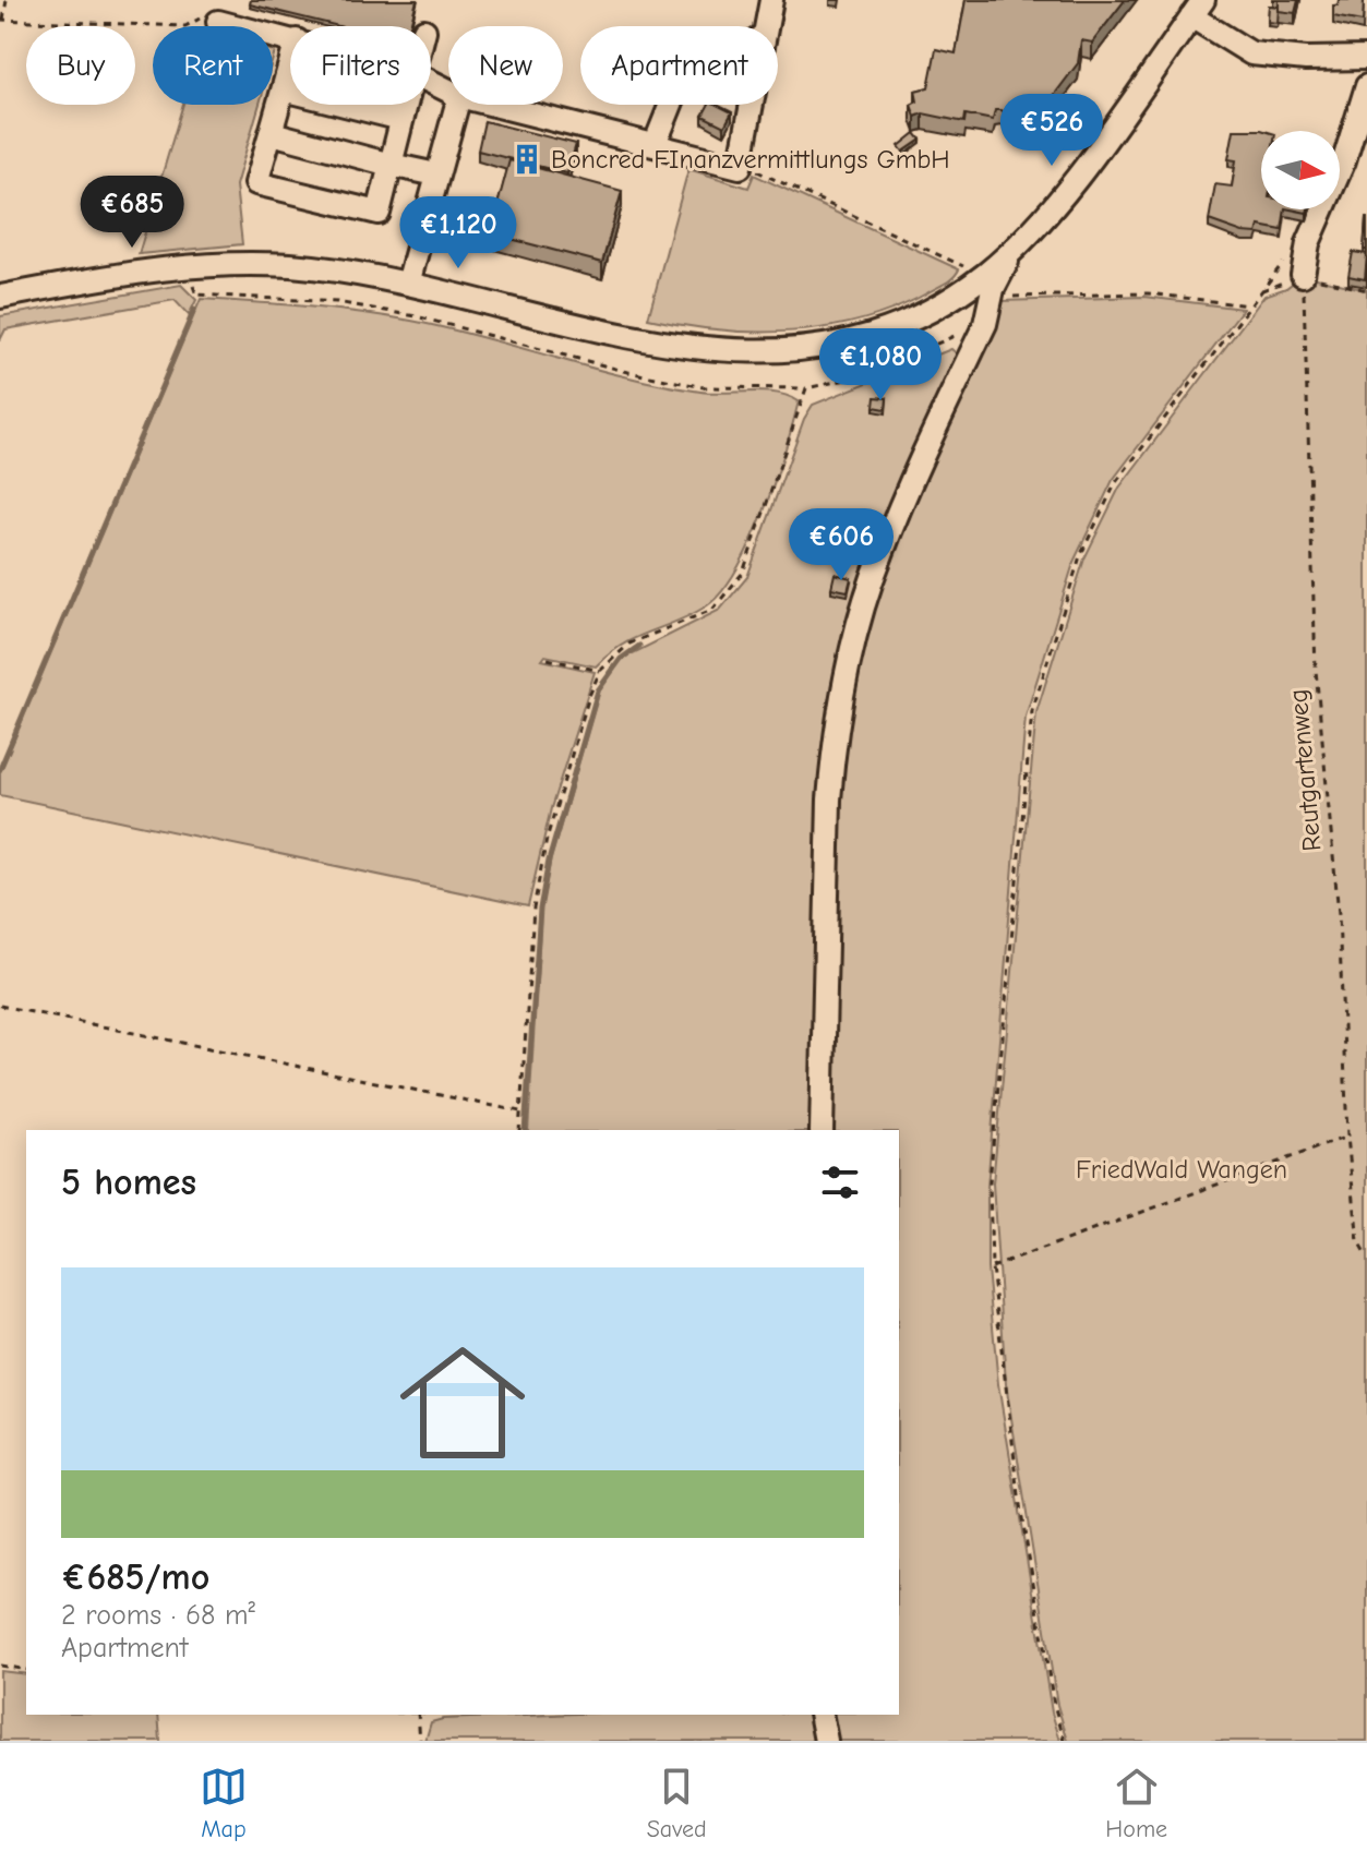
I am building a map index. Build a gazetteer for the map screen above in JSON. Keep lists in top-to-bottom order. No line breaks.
{"streets":{"path":["Reutgartenweg"]},"parks":["FriedWald Wangen"],"places":{"building":["Boncred FInanzvermittlungs GmbH"]},"north":"right","page":{"chip":["Buy","Rent","Filters","New","Apartment"],"price":["€526","€685","€1,120","€1,080","€606"],"heading":"5 homes","list":[{"name":"€685/mo","note":"2 rooms · 68 m² · Apartment"}],"tabs":["Map","Saved","Home"]}}
